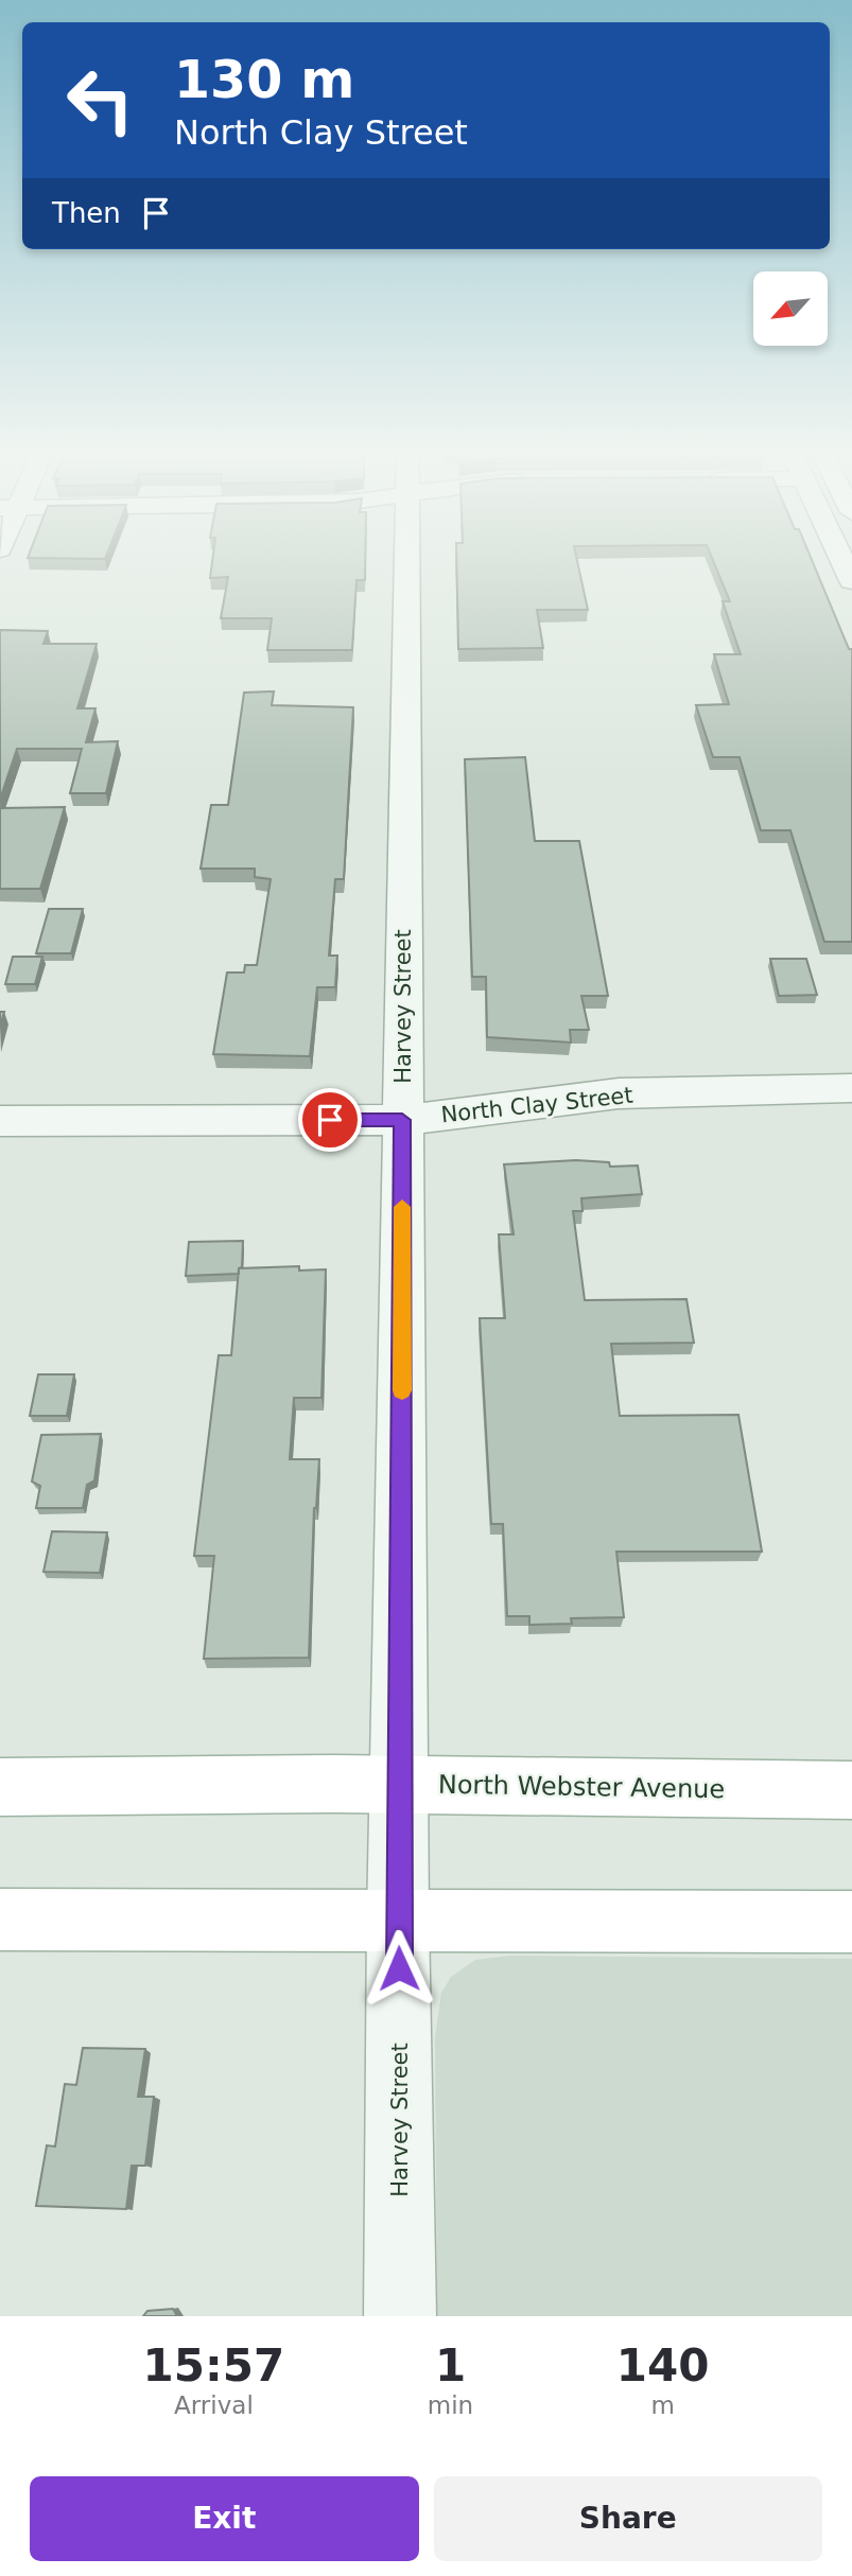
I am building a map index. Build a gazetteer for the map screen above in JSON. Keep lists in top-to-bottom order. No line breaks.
{"streets":{"main road":["North Webster Avenue"],"street":["Harvey Street","North Clay Street"]},"crossings":[["Harvey Street","North Clay Street"],["Harvey Street","North Webster Avenue"]],"north":"bottom left","page":{"turn":["130 m","North Clay Street"],"then":"Then","eta":["15:57","Arrival","1","min","140","m"],"buttons":["Exit","Share"]}}
